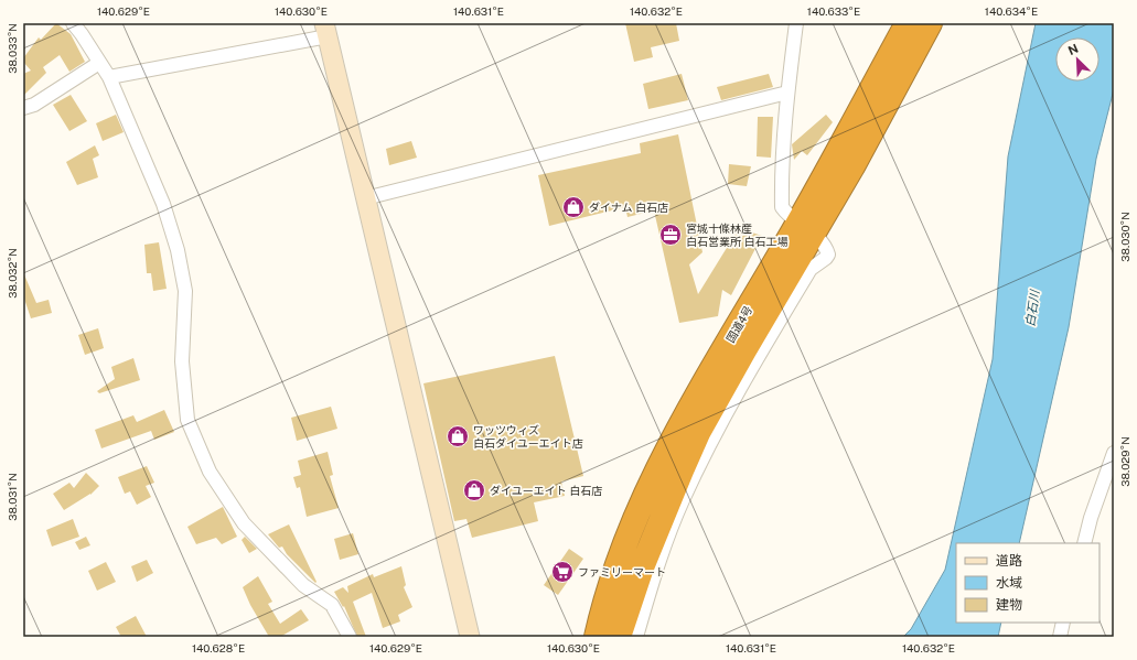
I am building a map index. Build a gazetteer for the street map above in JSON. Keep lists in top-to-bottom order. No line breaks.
{"streets":{"highway":["国道4号"]},"water":["白石川"],"places":{"shop":["ダイナム 白石店","ワッツウィズ 白石ダイユーエイト店","ダイユーエイト 白石店"],"office":["宮城十條林産 白石営業所 白石工場"],"supermarket":["ファミリーマート"]},"legend":["道路","水域","建物"],"north":"top left","coordinates":["140.629°E","140.630°E","140.631°E","140.632°E","140.633°E","140.634°E","38.033°N","38.030°N","38.032°N","38.029°N","38.031°N","140.628°E"]}
